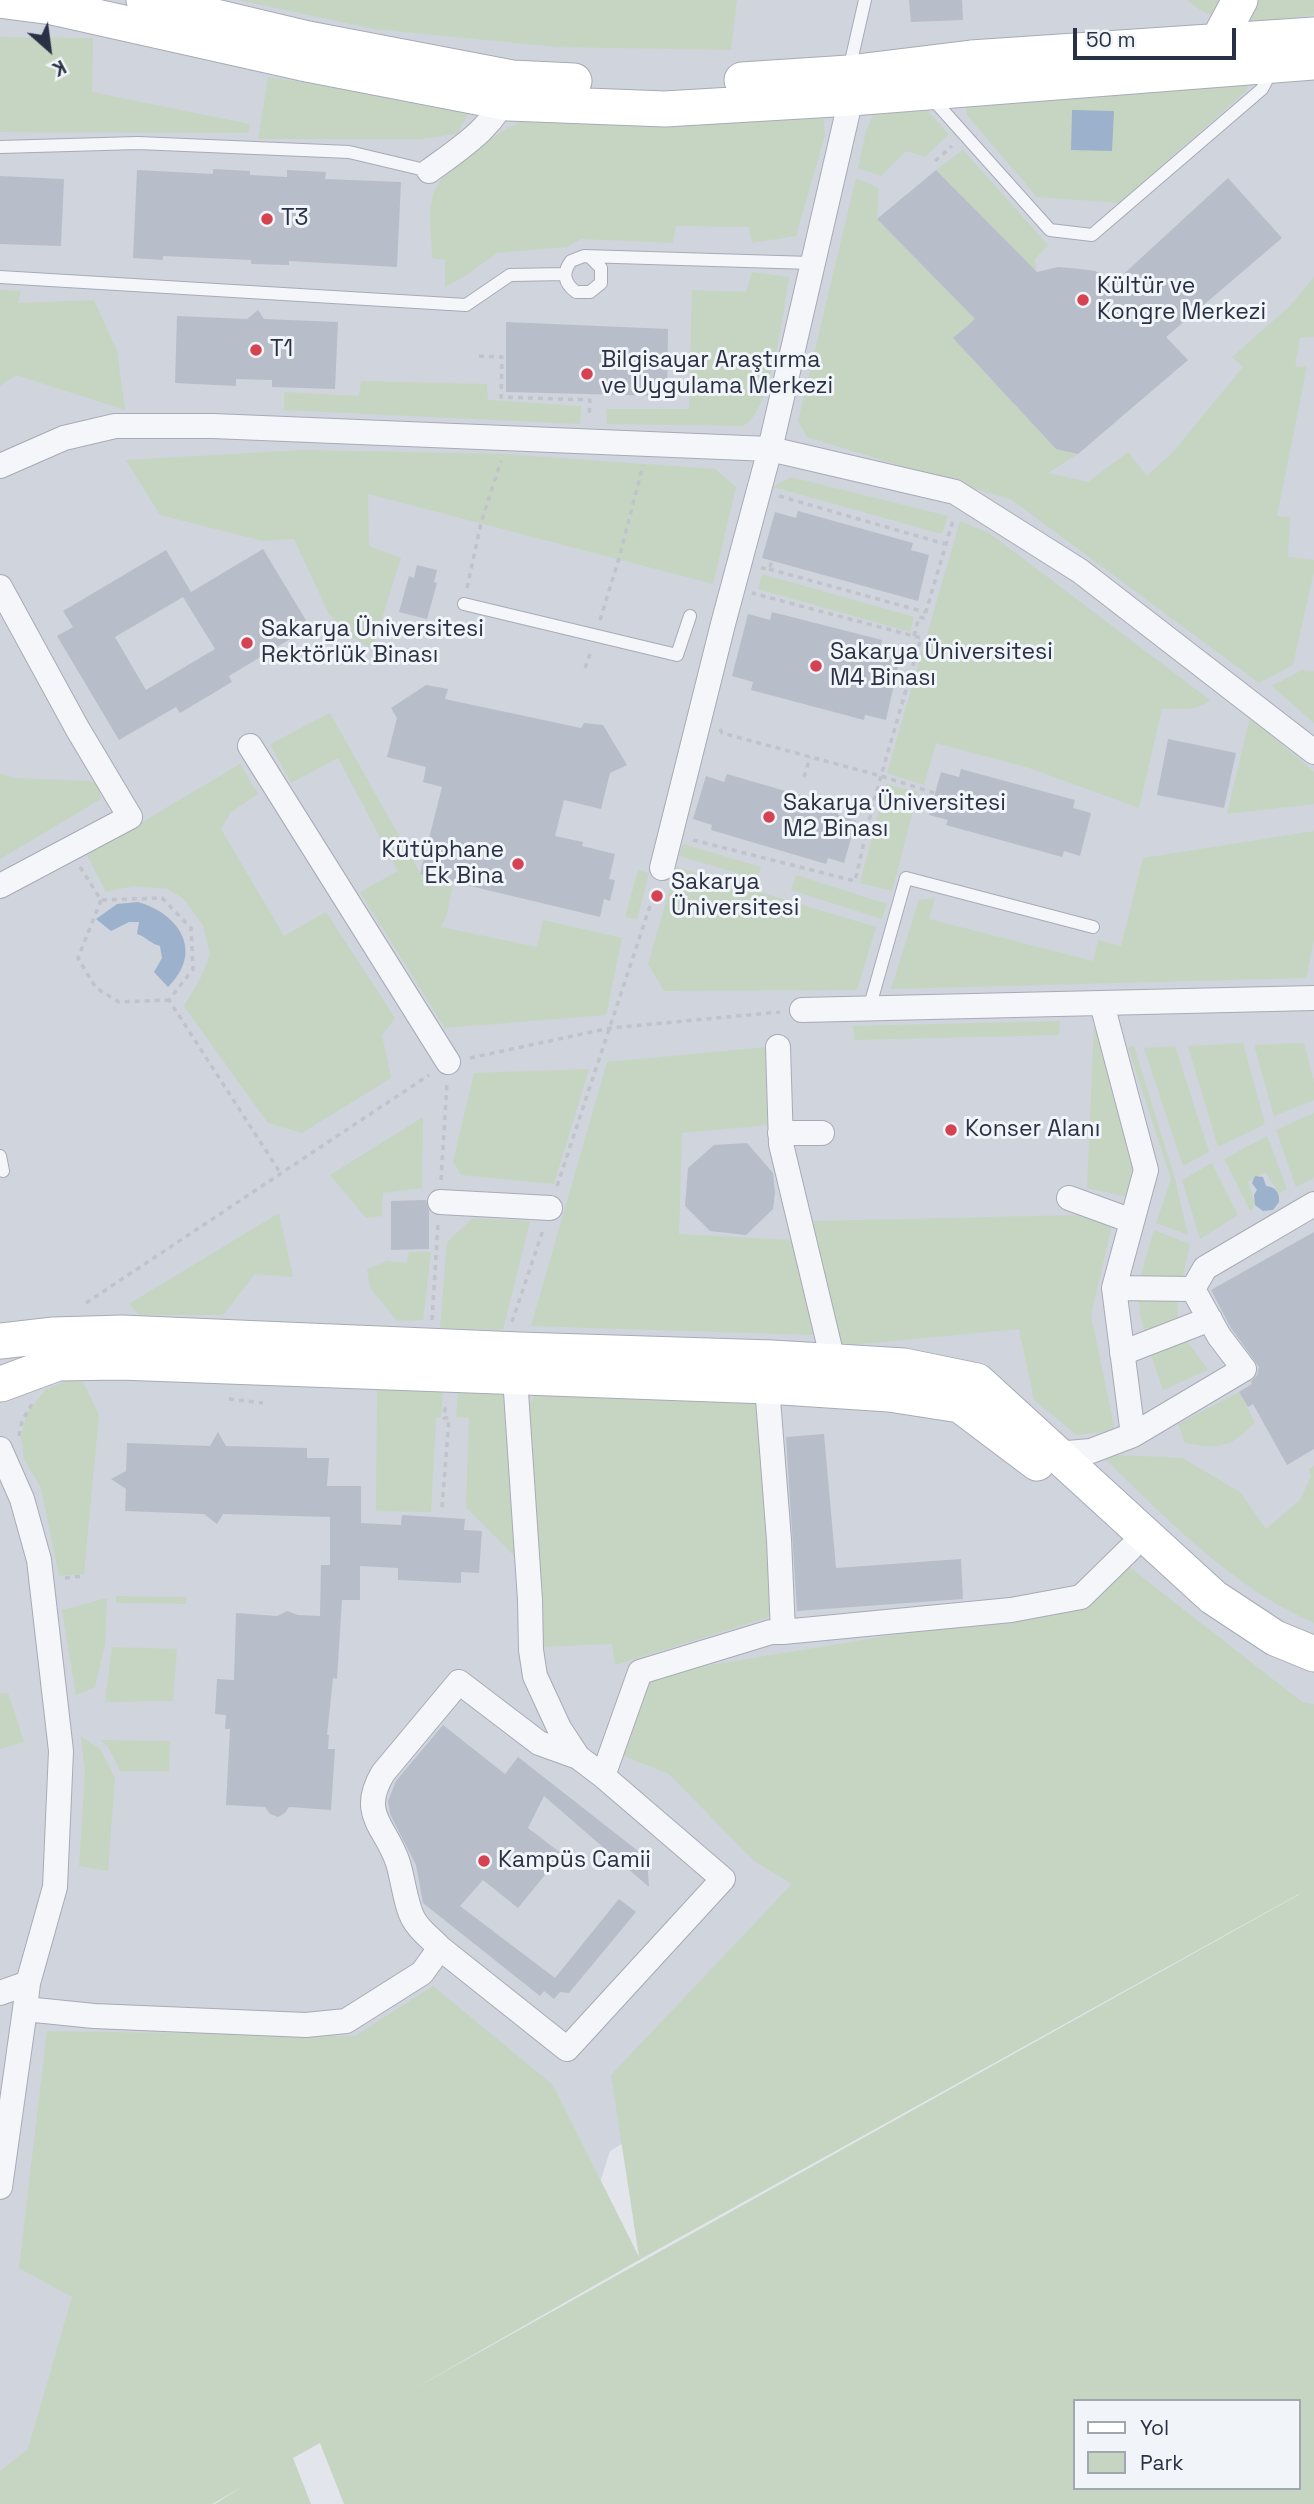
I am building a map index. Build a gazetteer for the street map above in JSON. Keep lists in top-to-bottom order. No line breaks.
{"places":["T3","Kültür ve Kongre Merkezi","T1","Bilgisayar Araştırma ve Uygulama Merkezi","Sakarya Üniversitesi Rektörlük Binası","Sakarya Üniversitesi M4 Binası","Sakarya Üniversitesi M2 Binası","Kütüphane Ek Bina","Sakarya Üniversitesi","Konser Alanı","Kampüs Camii"],"legend":["Yol","Park"],"scale_bar":"50 m","north":"bottom right"}
